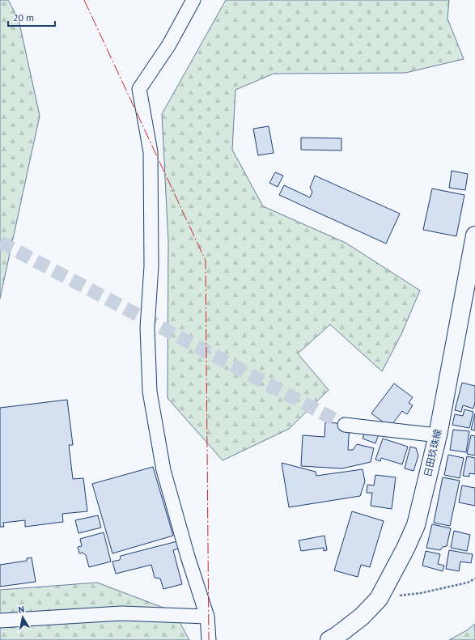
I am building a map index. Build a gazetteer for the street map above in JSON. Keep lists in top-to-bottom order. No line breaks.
{"streets":{"main road":["日田玖珠線"]},"scale_bar":"20 m","north":"top"}
